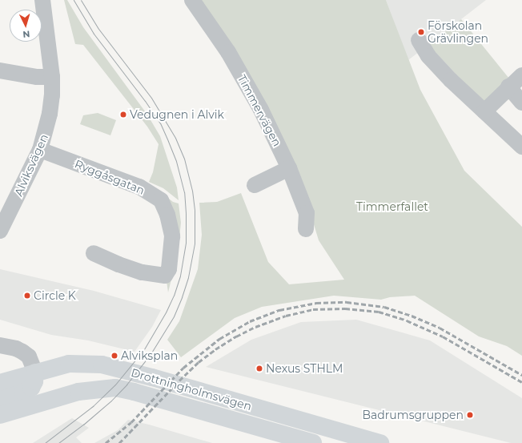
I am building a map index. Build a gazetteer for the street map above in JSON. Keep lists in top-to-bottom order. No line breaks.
{"streets":{"main road":["Drottningholmsvägen"],"street":["Timmervägen","Alviksvägen","Ryggåsgatan"]},"crossings":[["Alviksvägen","Ryggåsgatan"]],"parks":["Timmerfallet"],"places":["Förskolan Grävlingen","Vedugnen i Alvik","Circle K","Alviksplan","Nexus STHLM","Badrumsgruppen"],"north":"bottom"}
